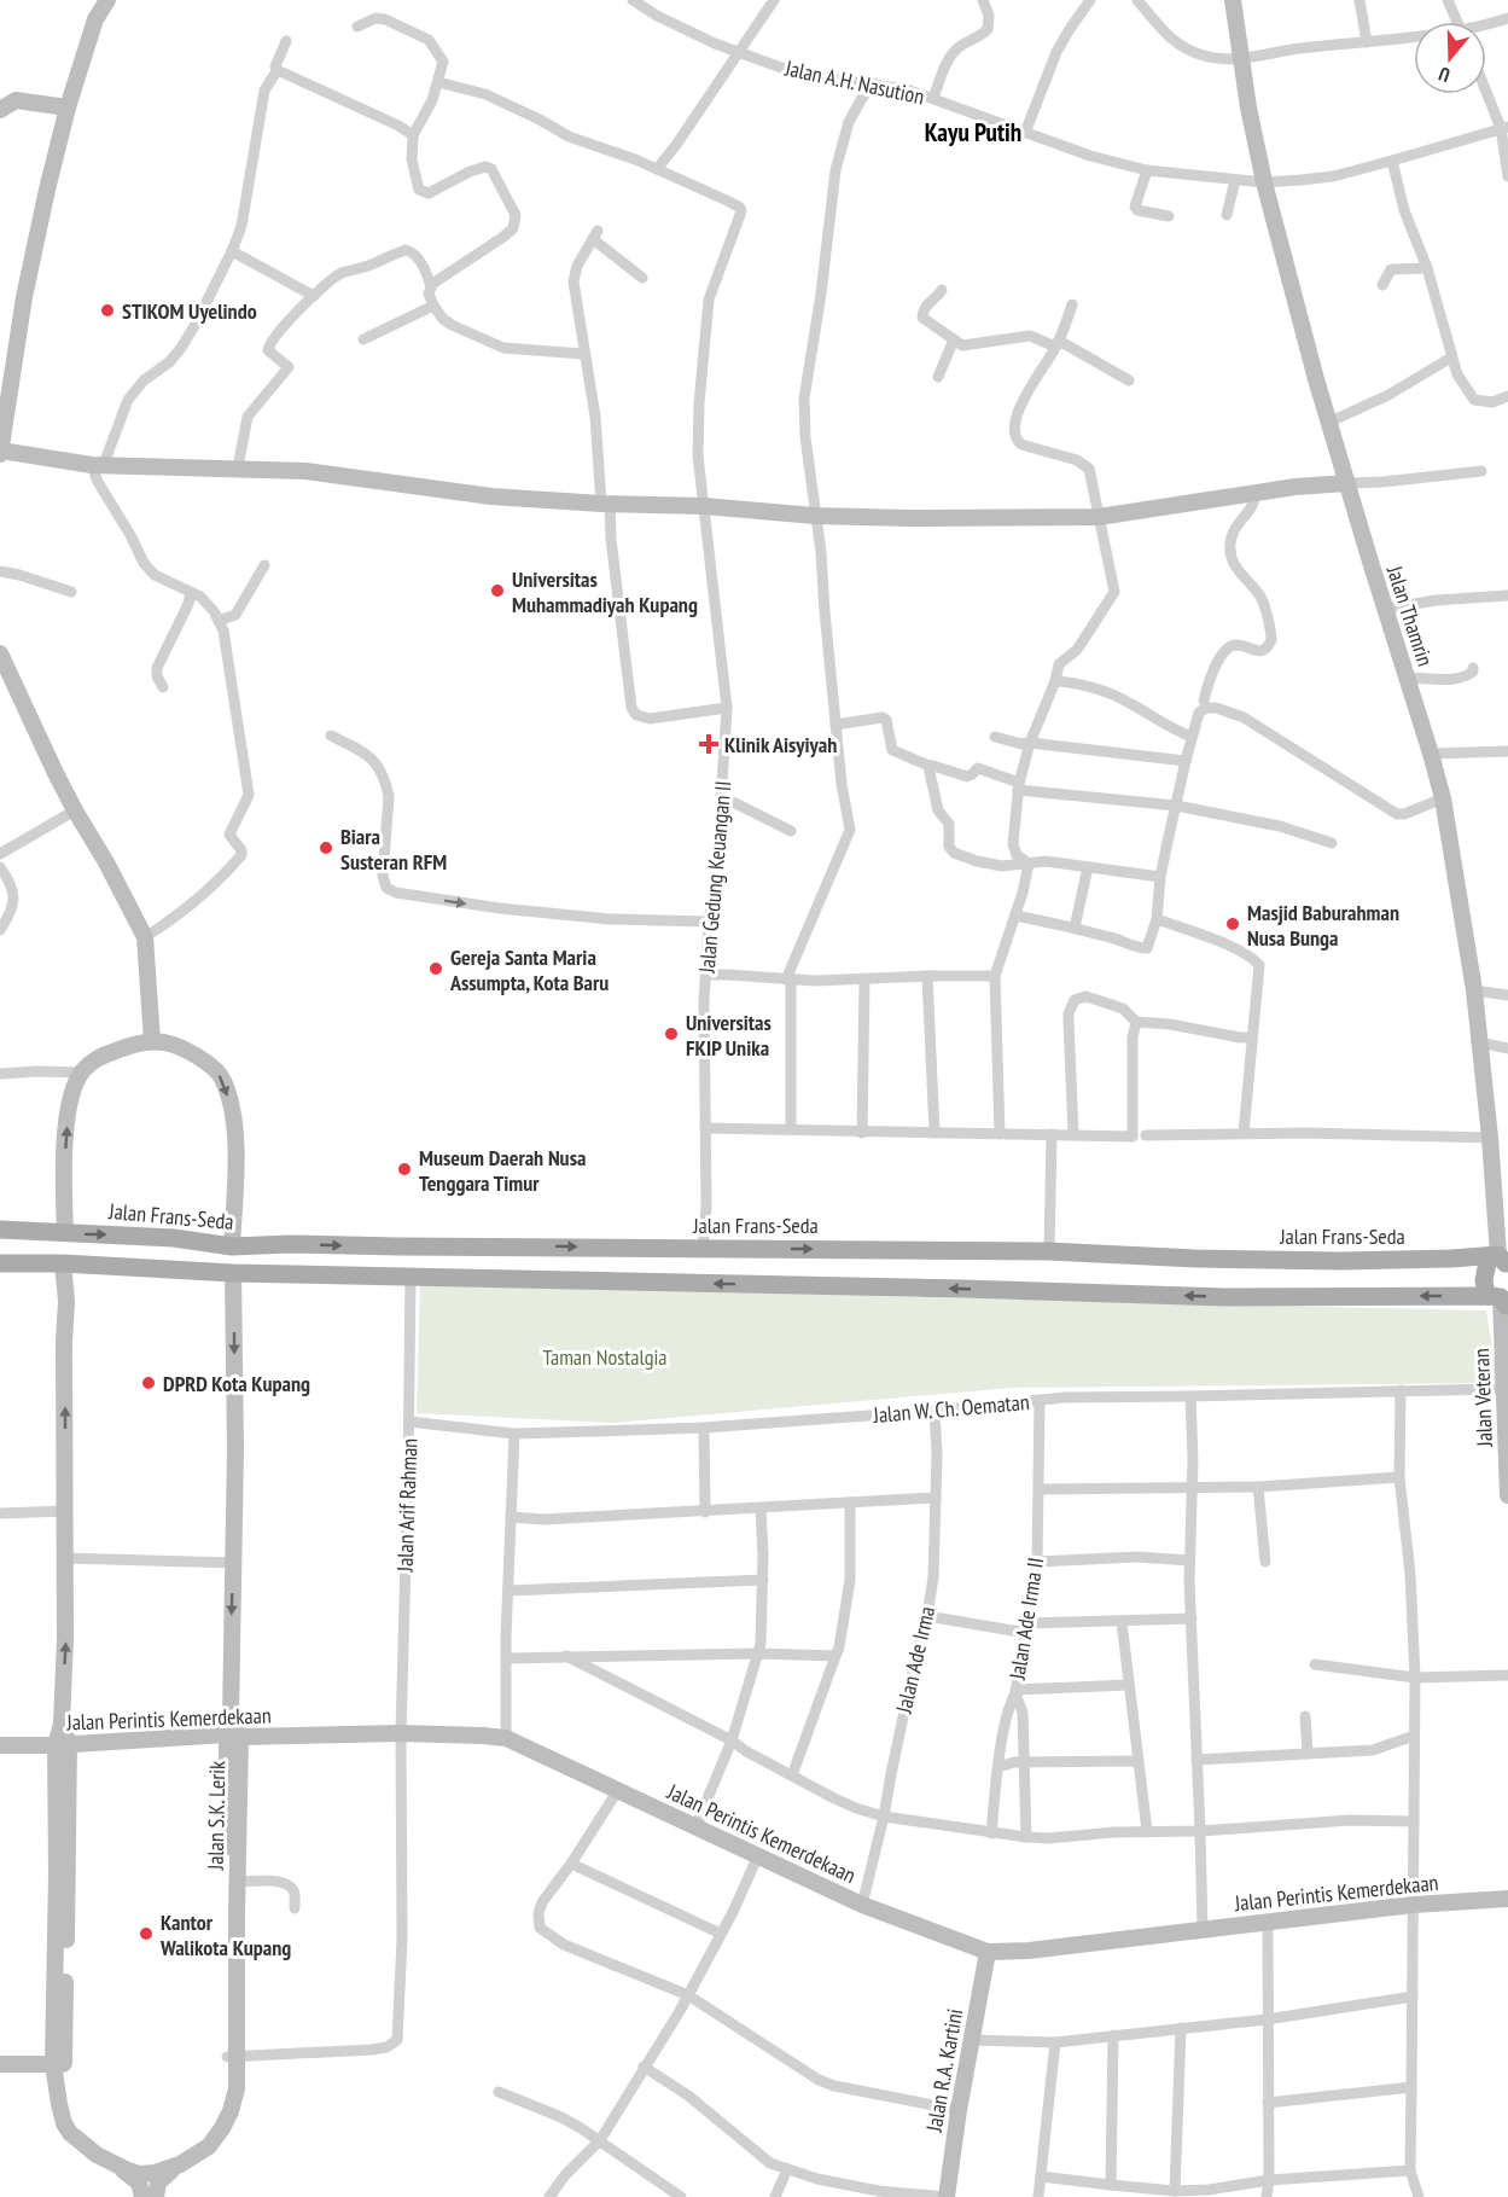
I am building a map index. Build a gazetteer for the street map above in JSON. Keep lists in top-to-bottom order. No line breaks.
{"streets":{"main road":["Jalan Thamrin","Jalan Frans-Seda","Jalan Veteran","Jalan Perintis Kemerdekaan","Jalan S.K. Lerik","Jalan R.A. Kartini"],"street":["Jalan A.H. Nasution","Jalan Gedung Keuangan II","Jalan W. Ch. Oematan","Jalan Arif Rahman","Jalan Ade Irma II","Jalan Ade Irma"]},"crossings":[["Jalan A.H. Nasution","Jalan Thamrin"],["Jalan Thamrin","Jalan Frans-Seda"],["Jalan Gedung Keuangan II","Jalan Frans-Seda"],["Jalan Veteran","Jalan W. Ch. Oematan"],["Jalan W. Ch. Oematan","Jalan Arif Rahman"],["Jalan W. Ch. Oematan","Jalan Ade Irma II"],["Jalan W. Ch. Oematan","Jalan Ade Irma"],["Jalan Arif Rahman","Jalan Perintis Kemerdekaan"],["Jalan Arif Rahman","Jalan S.K. Lerik"],["Jalan Ade Irma","Jalan Perintis Kemerdekaan"],["Jalan Perintis Kemerdekaan","Jalan S.K. Lerik"],["Jalan Perintis Kemerdekaan","Jalan R.A. Kartini"]],"districts":["Kayu Putih"],"parks":["Taman Nostalgia"],"places":{"other":["STIKOM Uyelindo","Universitas Muhammadiyah Kupang","Biara Susteran RFM","Masjid Baburahman Nusa Bunga","Gereja Santa Maria Assumpta, Kota Baru","Universitas FKIP Unika","Museum Daerah Nusa Tenggara Timur","DPRD Kota Kupang","Kantor Walikota Kupang"],"health":["Klinik Aisyiyah"]},"north":"bottom"}
